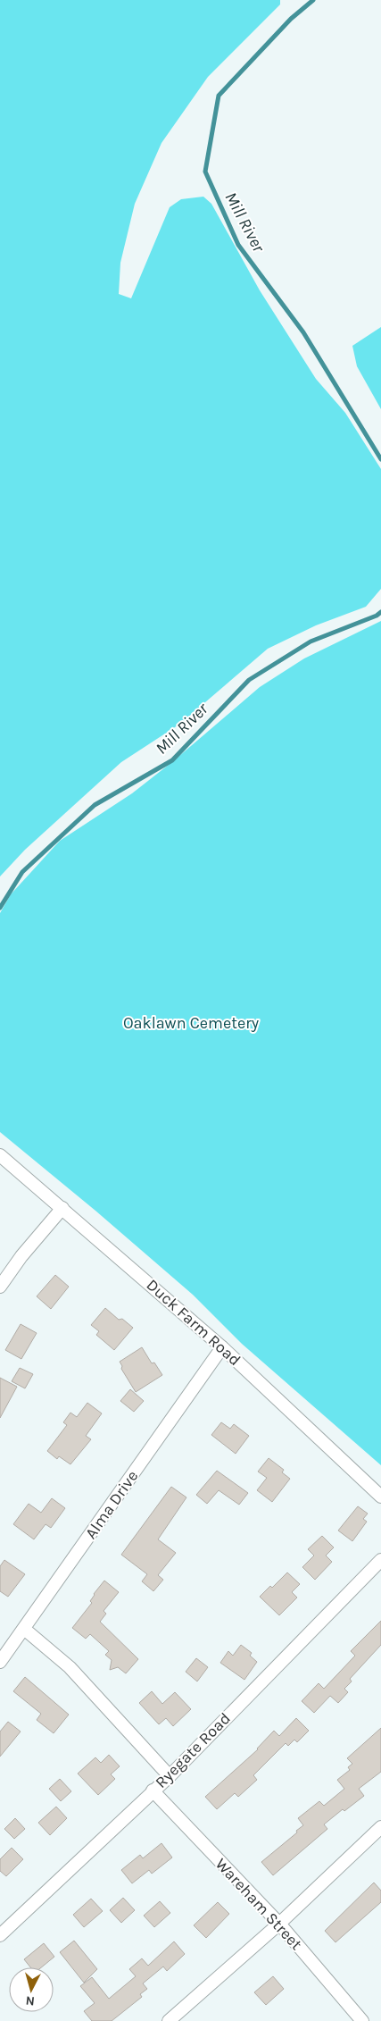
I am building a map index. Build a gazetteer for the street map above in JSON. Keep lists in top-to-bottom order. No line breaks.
{"streets":{"street":["Duck Farm Road","Alma Drive","Ryegate Road","Wareham Street"]},"crossings":[["Duck Farm Road","Alma Drive"],["Ryegate Road","Wareham Street"]],"water":["Mill River"],"parks":["Oaklawn Cemetery"],"north":"bottom"}
